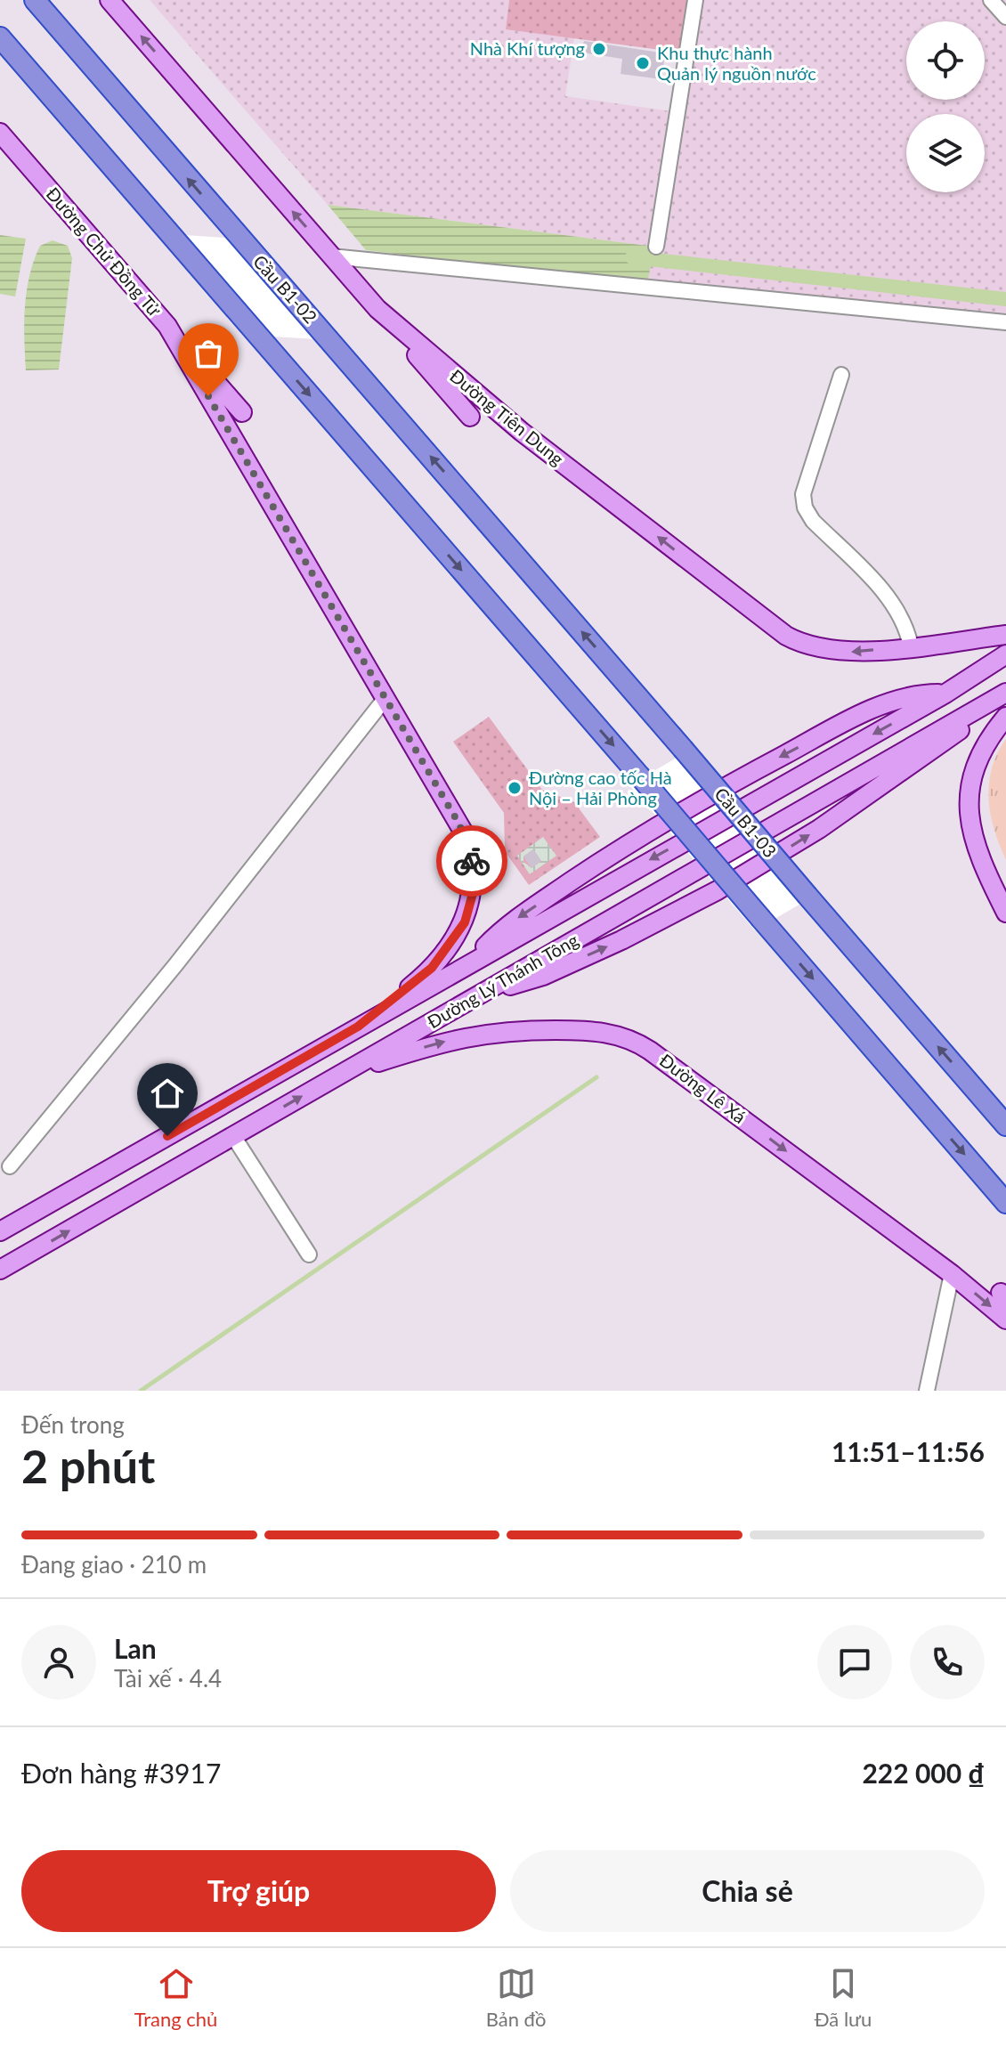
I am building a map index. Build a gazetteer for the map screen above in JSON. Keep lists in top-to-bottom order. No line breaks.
{"streets":{"highway":["Cầu B1-02","Cầu B1-03"],"main road":["Đường Chử Đồng Tử","Đường Tiên Dung","Đường Lý Thánh Tông","Đường Lê Xá"]},"crossings":[["Đường Chử Đồng Tử","Đường Lý Thánh Tông"],["Cầu B1-02","Cầu B1-03"],["Đường Lý Thánh Tông","Đường Lê Xá"]],"one_way":["Đường Tiên Dung","Đường Lê Xá"],"places":["Nhà Khí tượng","Khu thực hành Quản lý nguồn nước","Đường cao tốc Hà Nội – Hải Phòng"],"page":{"heading":["2 phút","Đến trong","11:51–11:56"],"panel":["Lan","Tài xế · 4.4","Đơn hàng #3917","222 000 ₫"],"bar":"Đang giao · 210 m","buttons":["Trợ giúp","Chia sẻ"],"tabs":["Trang chủ","Bản đồ","Đã lưu"]}}
